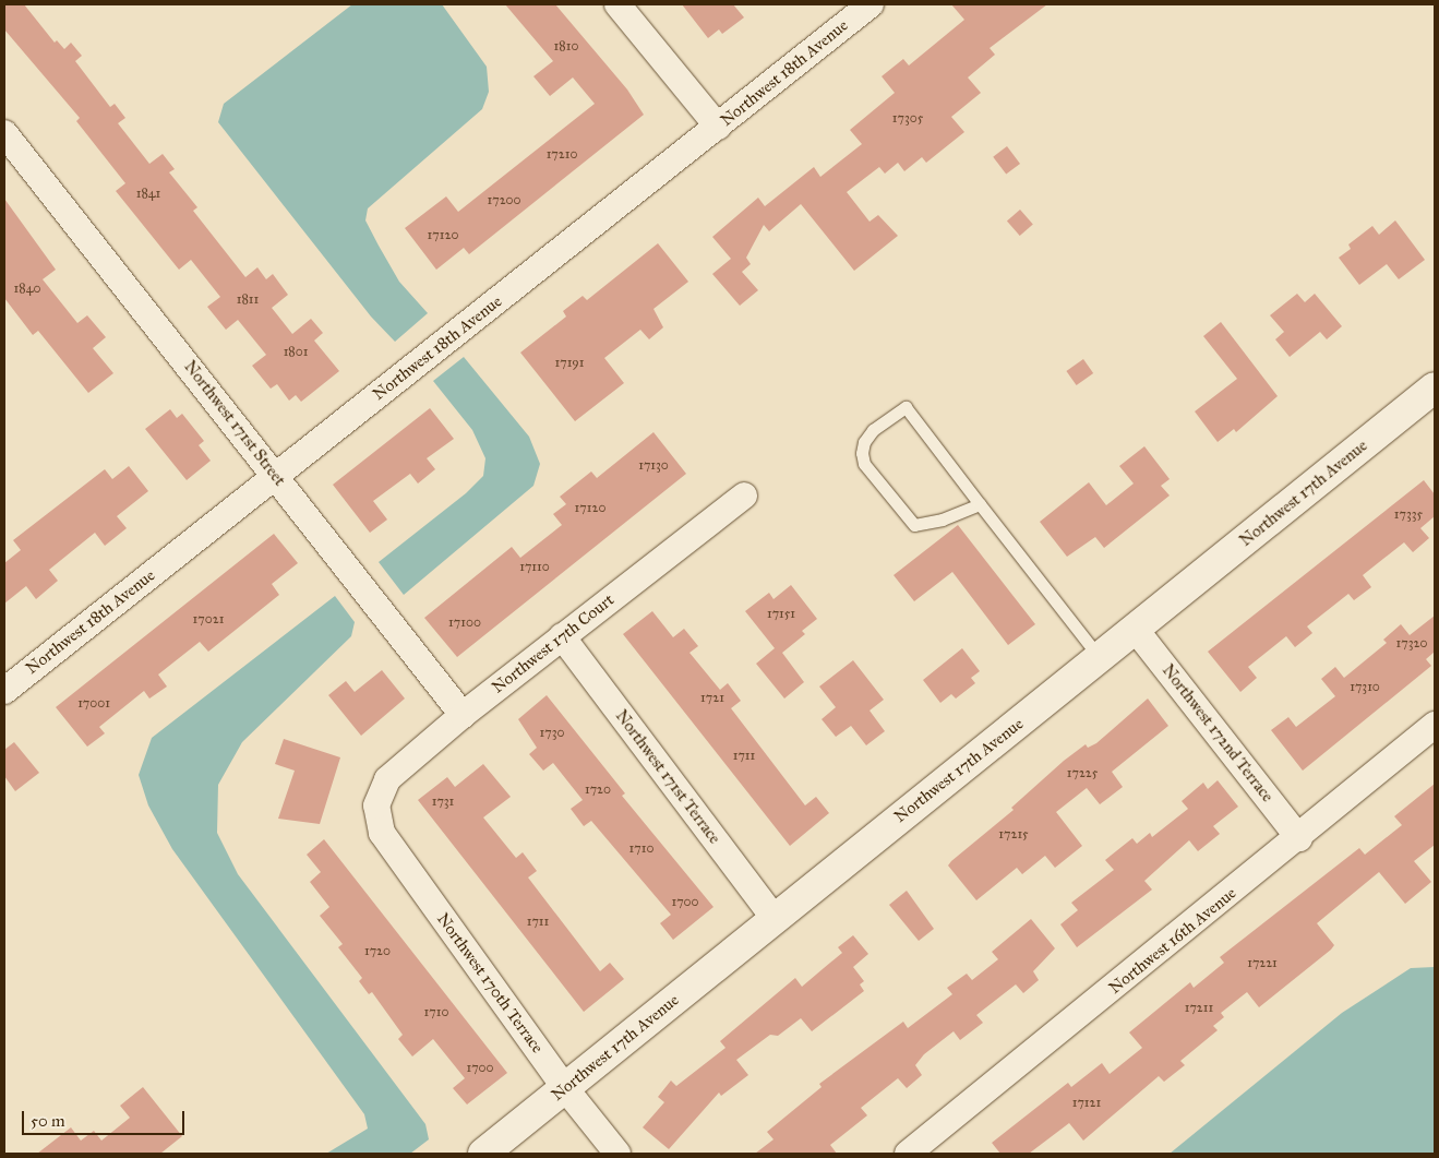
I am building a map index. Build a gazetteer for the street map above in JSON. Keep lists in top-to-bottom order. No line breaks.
{"streets":{"street":["Northwest 18th Avenue","Northwest 171st Street","Northwest 17th Avenue","Northwest 17th Court","Northwest 172nd Terrace","Northwest 171st Terrace","Northwest 16th Avenue","Northwest 170th Terrace"]},"crossings":[["Northwest 18th Avenue","Northwest 171st Street"],["Northwest 171st Street","Northwest 17th Court"],["Northwest 17th Avenue","Northwest 172nd Terrace"],["Northwest 17th Avenue","Northwest 171st Terrace"],["Northwest 17th Avenue","Northwest 170th Terrace"],["Northwest 17th Court","Northwest 171st Terrace"],["Northwest 17th Court","Northwest 170th Terrace"],["Northwest 172nd Terrace","Northwest 16th Avenue"]],"house_numbers":["1810","17305","17210","1841","17200","17120","1840","1811","1801","17191","17130","17120","17335","17110","17151","17021","17100","17320","17310","1721","17001","1730","1711","17225","1720","1731","17215","1710","1700","1711","1720","17221","17211","1710","1700","17121"],"scale_bar":"50 m"}
